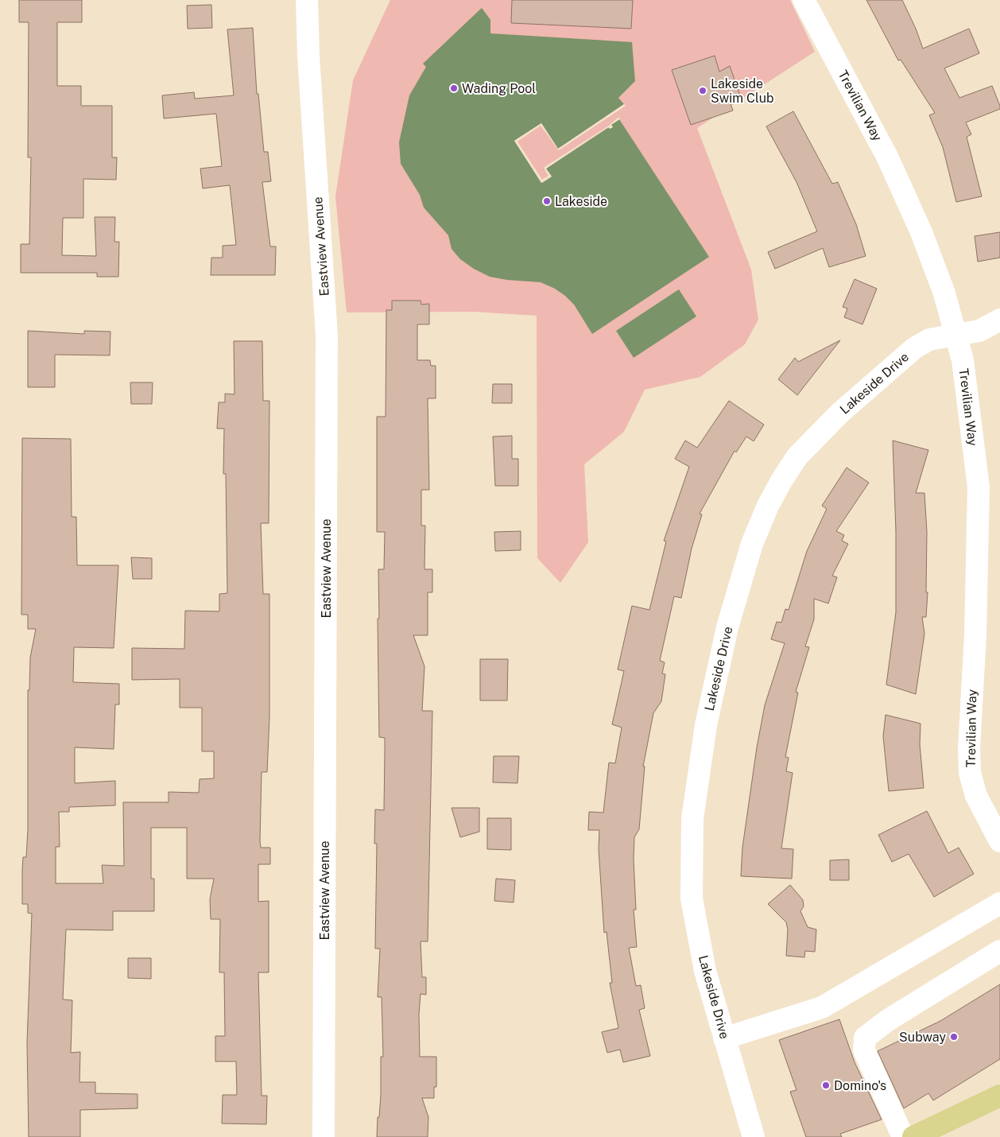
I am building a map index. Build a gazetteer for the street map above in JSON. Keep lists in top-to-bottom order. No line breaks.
{"streets":{"street":["Trevilian Way","Eastview Avenue","Lakeside Drive"]},"crossings":[["Trevilian Way","Lakeside Drive"]],"places":["Wading Pool","Lakeside Swim Club","Lakeside","Subway","Domino's"]}
